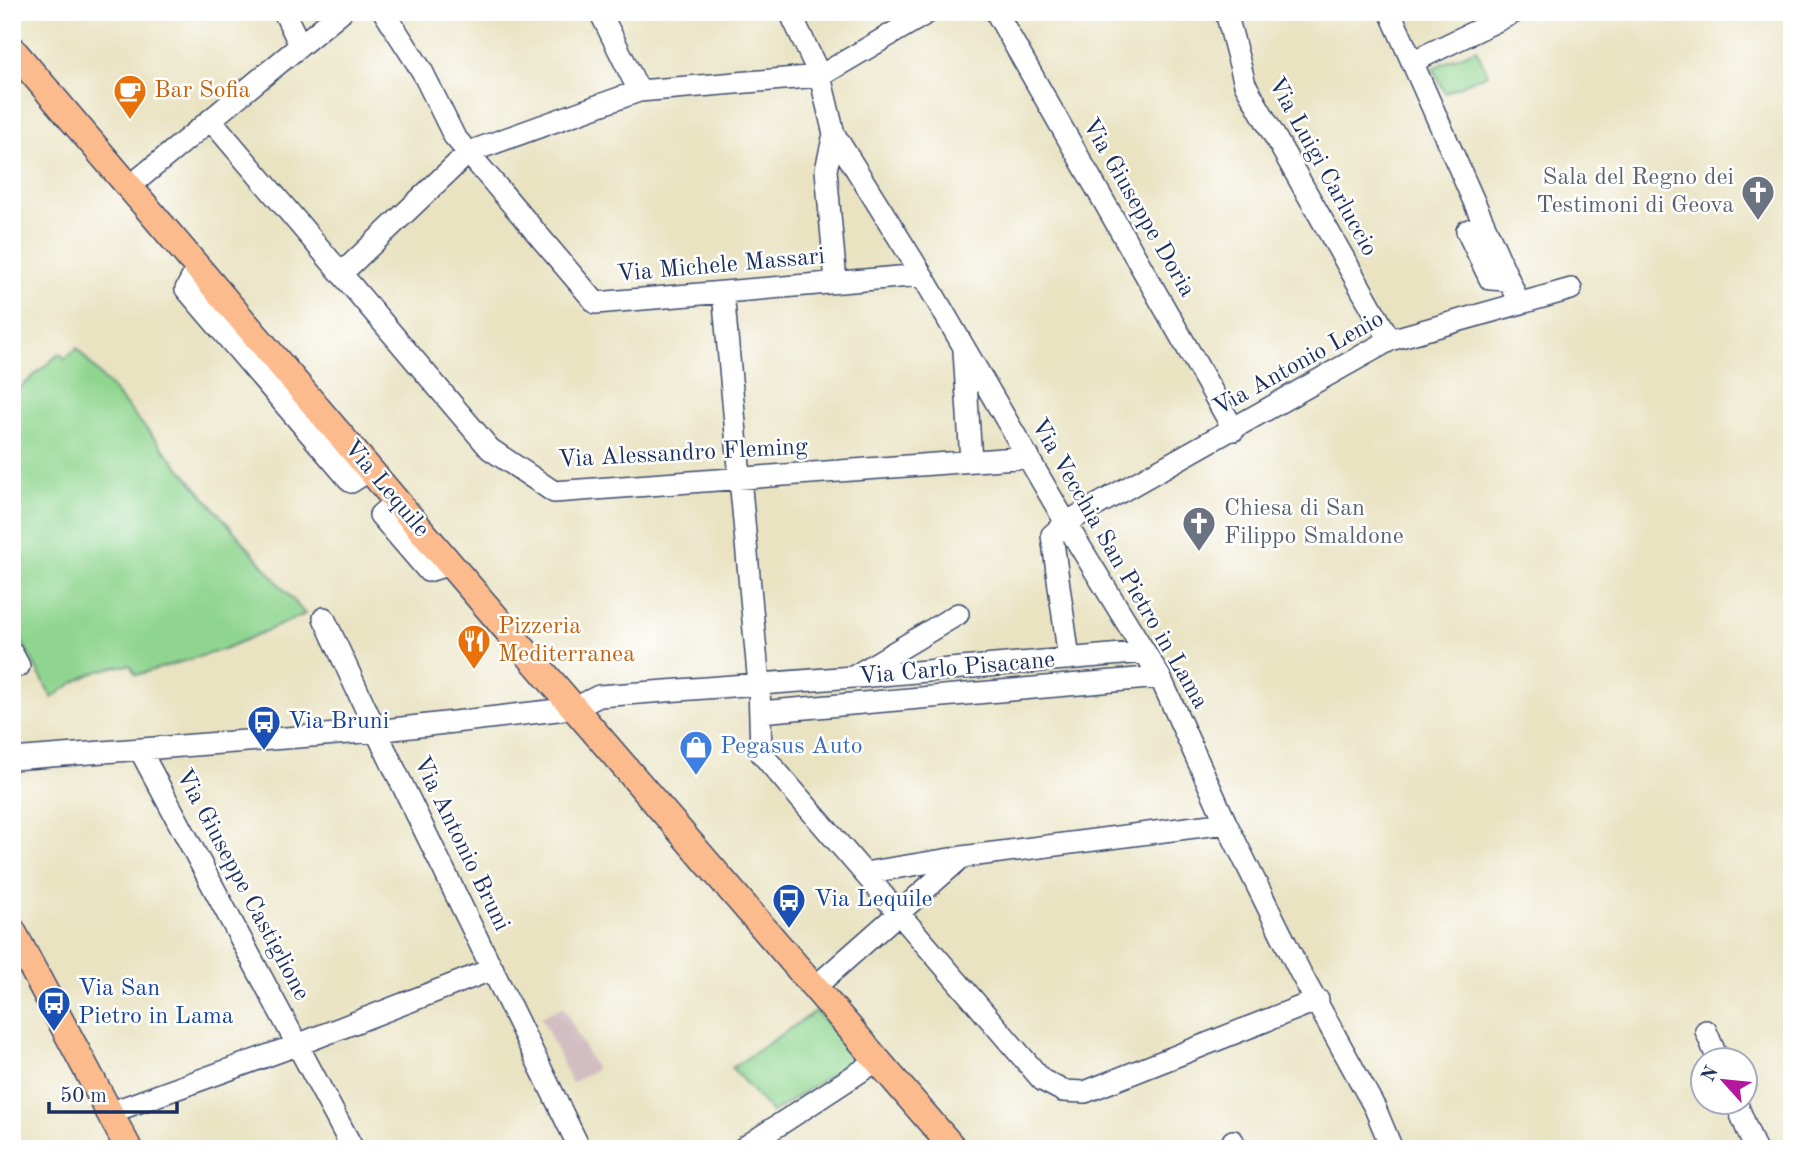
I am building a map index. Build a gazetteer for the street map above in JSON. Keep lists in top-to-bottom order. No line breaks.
{"streets":{"main road":["Via Lequile"],"street":["Via Luigi Carluccio","Via Giuseppe Doria","Via Michele Massari","Via Antonio Lenio","Via Alessandro Fleming","Via Vecchia San Pietro in Lama","Via Carlo Pisacane","Via Antonio Bruni","Via Giuseppe Castiglione"]},"crossings":[["Via Luigi Carluccio","Via Antonio Lenio"],["Via Giuseppe Doria","Via Antonio Lenio"],["Via Michele Massari","Via Vecchia San Pietro in Lama"],["Via Antonio Lenio","Via Vecchia San Pietro in Lama"],["Via Alessandro Fleming","Via Vecchia San Pietro in Lama"],["Via Lequile","Via Carlo Pisacane"],["Via Vecchia San Pietro in Lama","Via Carlo Pisacane"],["Via Carlo Pisacane","Via Antonio Bruni"]],"places":{"cafe":["Bar Sofia"],"church":["Sala del Regno dei Testimoni di Geova","Chiesa di San Filippo Smaldone"],"restaurant":["Pizzeria Mediterranea"],"bus stop":["Via Bruni","Via Lequile","Via San Pietro in Lama"],"shop":["Pegasus Auto"]},"scale_bar":"50 m","north":"top left"}
